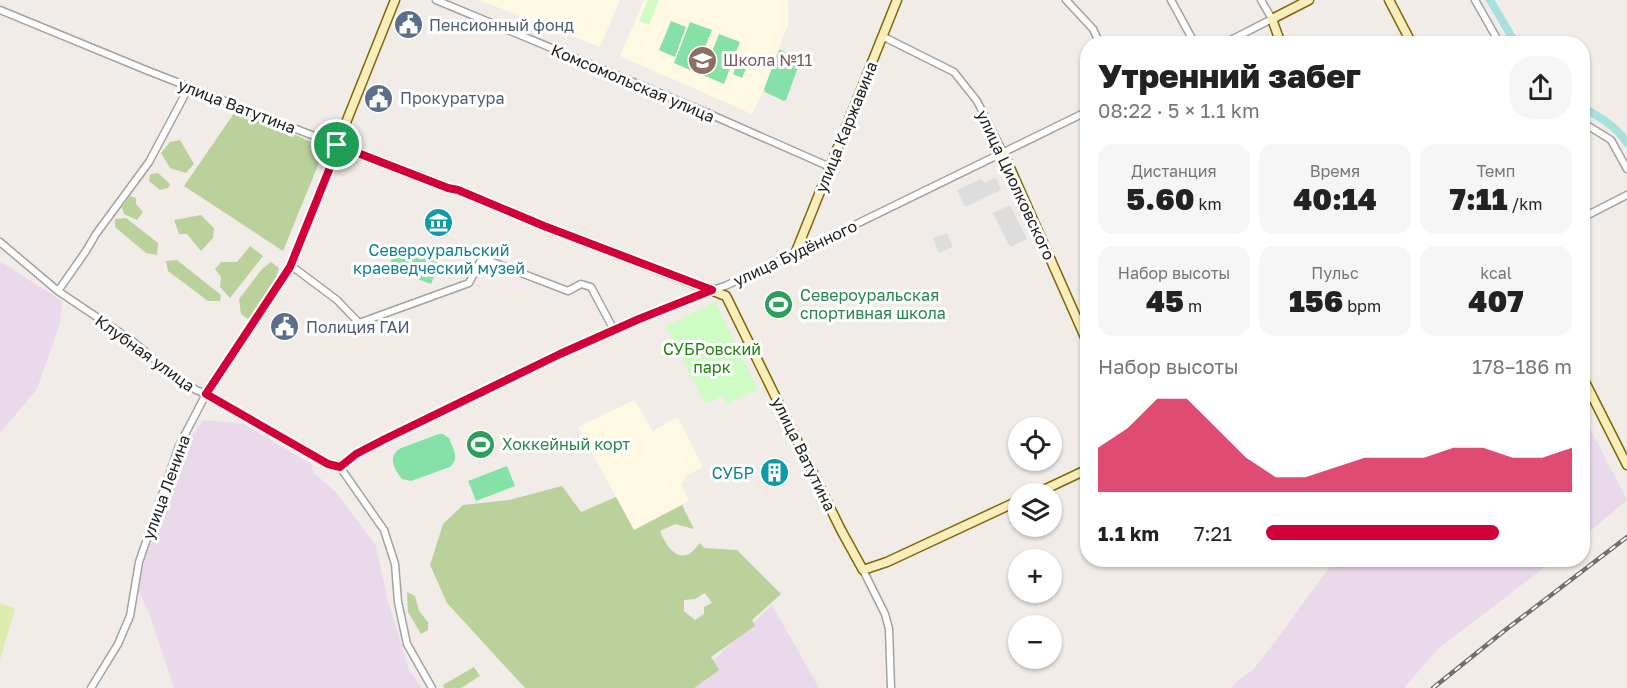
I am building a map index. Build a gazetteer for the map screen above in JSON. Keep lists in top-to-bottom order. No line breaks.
{"streets":{"main road":["улица Ватутина","улица Каржавина","улица Циолковского","улица Ленина"],"street":["Комсомольская улица","улица Будённого","Клубная улица"]},"crossings":[["Комсомольская улица","улица Каржавина"],["улица Ватутина","улица Будённого"],["улица Ватутина","улица Ленина"],["улица Каржавина","улица Циолковского"],["улица Каржавина","улица Будённого"],["улица Циолковского","улица Будённого"],["улица Будённого","Клубная улица"],["Клубная улица","улица Ленина"]],"parks":["СУБРовский парк"],"places":{"public building":["Пенсионный фонд","Прокуратура","Полиция ГАИ"],"school or university":["Школа №11"],"museum":["Североуральский краеведческий музей"],"sports":["Североуральская спортивная школа","Хоккейный корт"],"building":["СУБР"]},"page":{"heading":["Утренний забег","08:22 · 5 × 1.1 km"],"stats":[["Дистанция","5.60 km"],["Время","40:14"],["Темп","7:11 /km"],["Набор высоты","45 m"],["Пульс","156 bpm"],["kcal","407"]],"chart":["Набор высоты","178–186 m"],"map_buttons":["+","−"],"list":[{"name":"1.1 km","note":"7:21"}]}}
